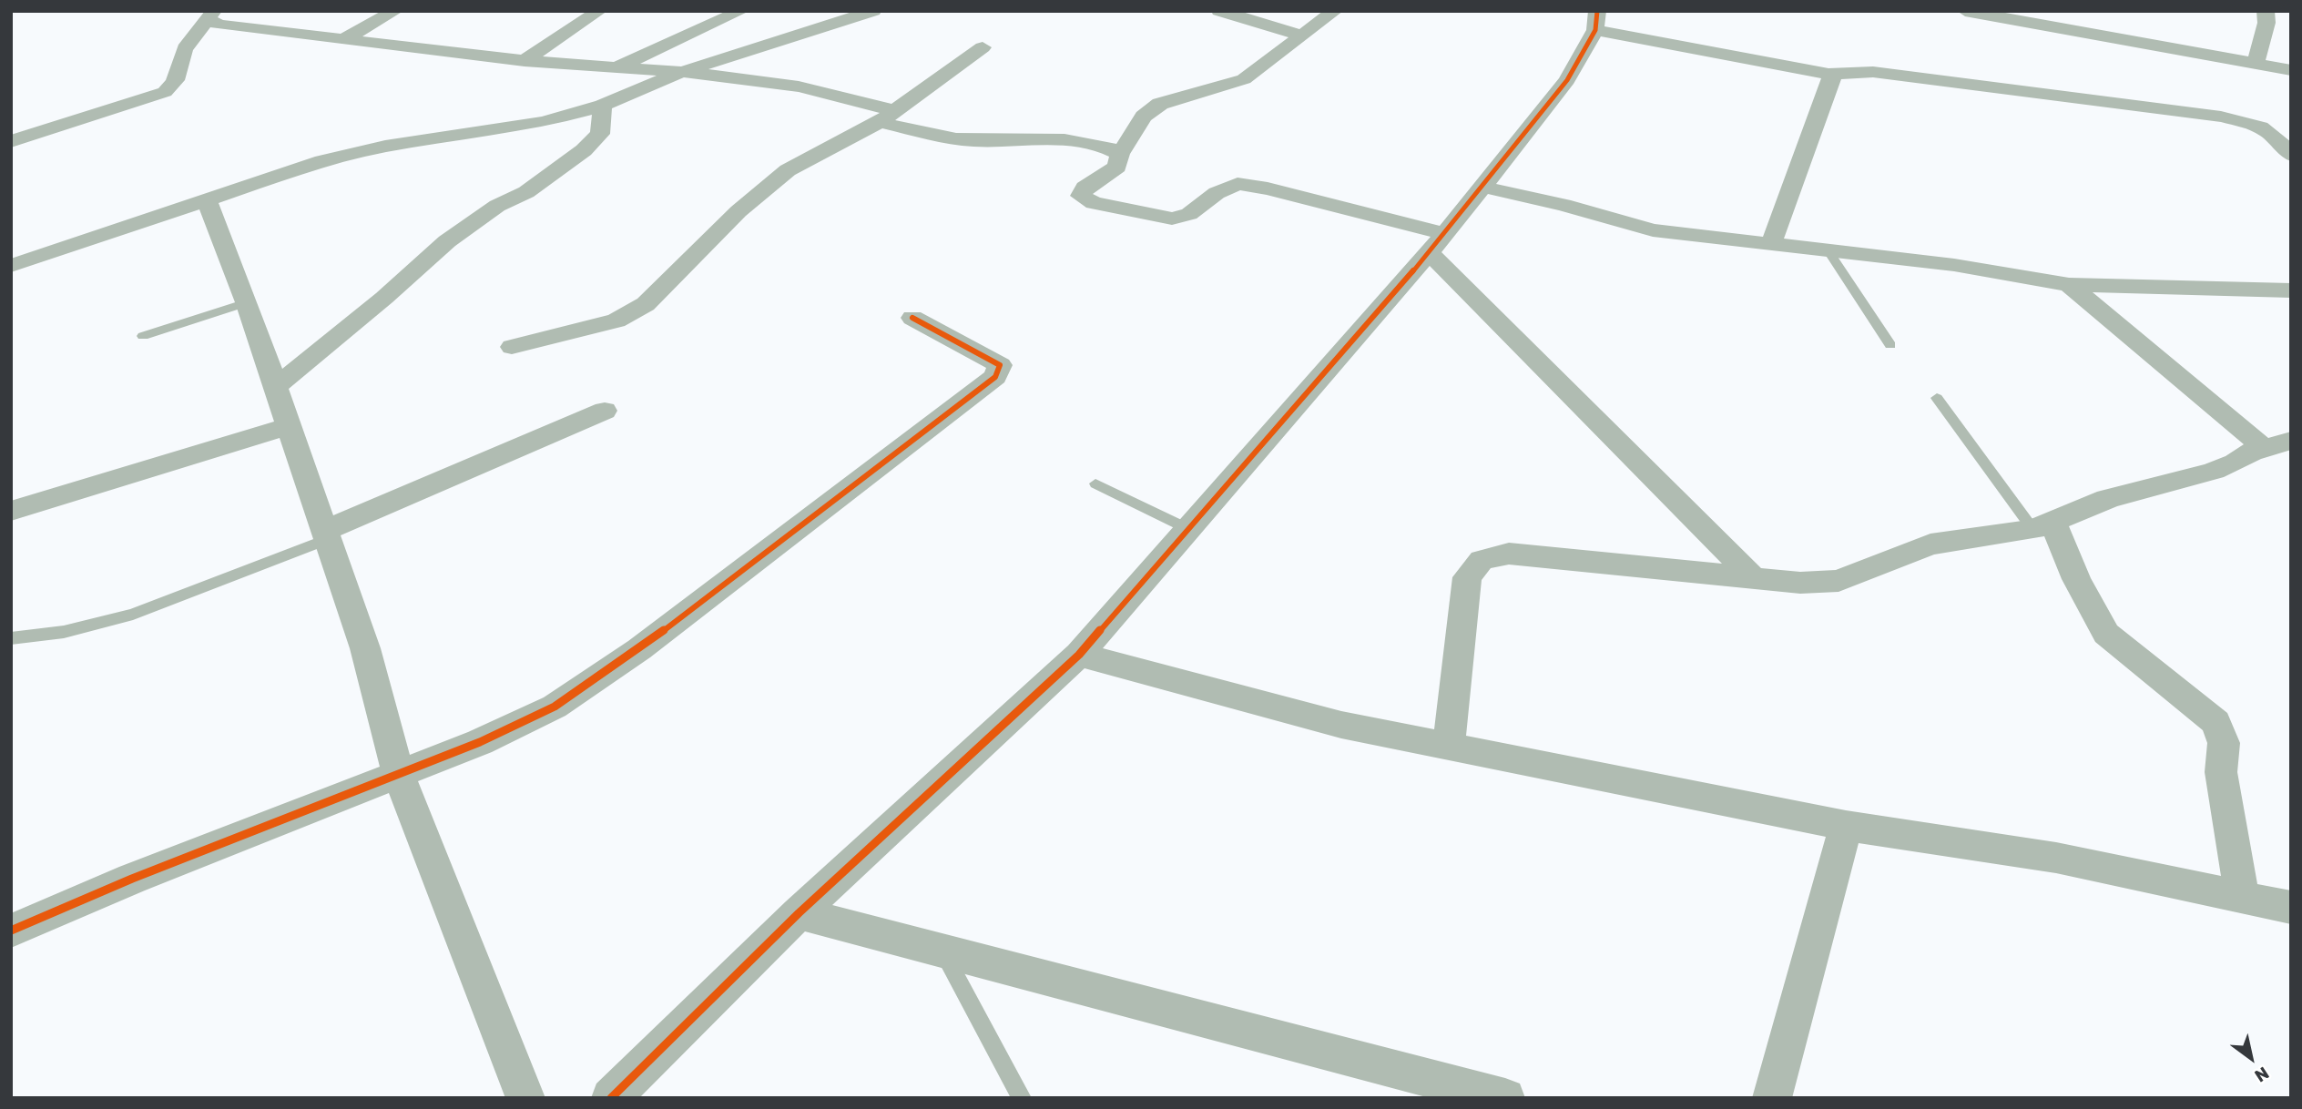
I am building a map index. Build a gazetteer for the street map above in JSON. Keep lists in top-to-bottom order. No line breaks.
{"north":"bottom right"}
